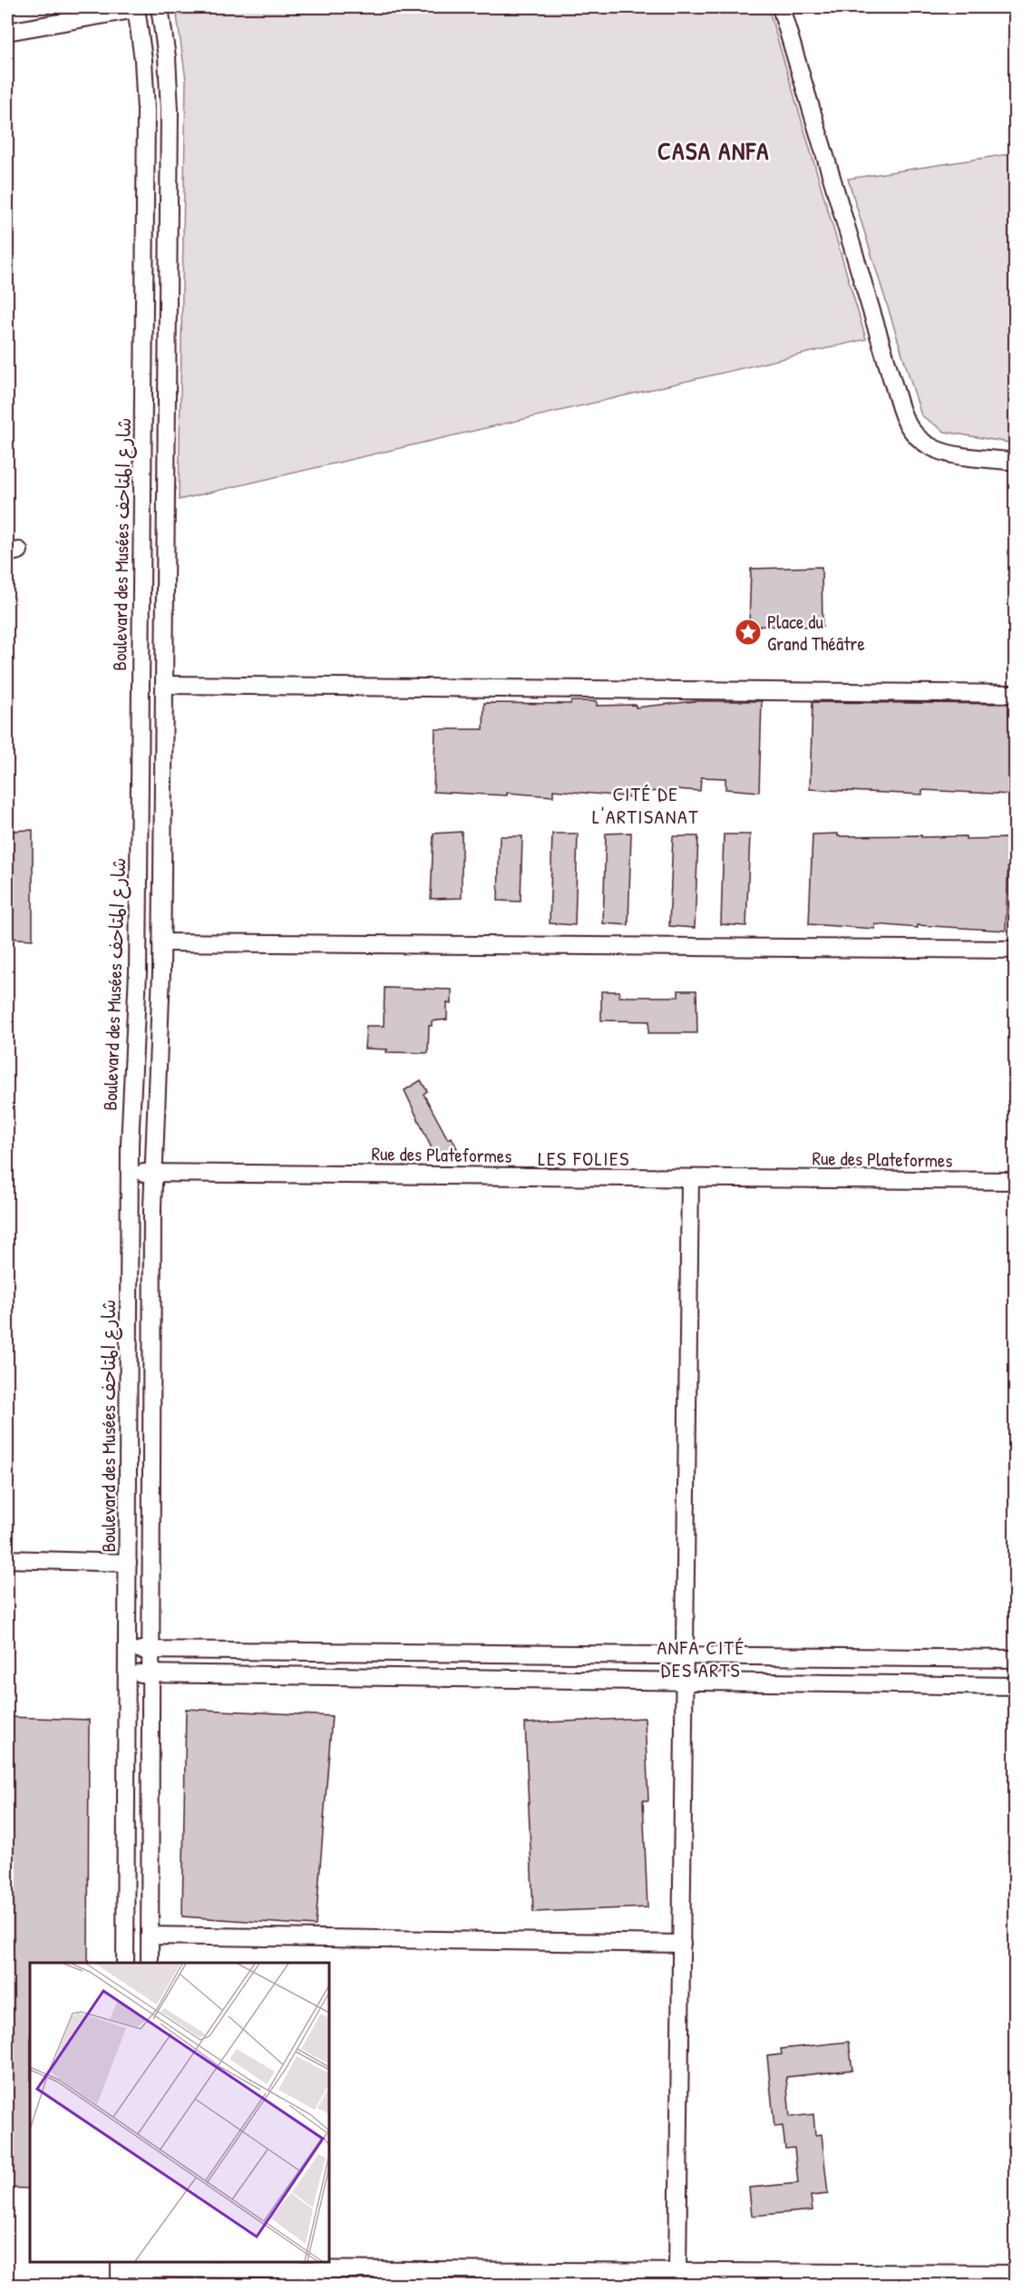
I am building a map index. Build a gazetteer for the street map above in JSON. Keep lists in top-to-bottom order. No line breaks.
{"streets":{"street":["Boulevard des Musées شارع المتاحف","Rue des Plateformes"]},"crossings":[["Boulevard des Musées شارع المتاحف","Rue des Plateformes"]],"districts":["CASA ANFA","CITÉ DE L'ARTISANAT","LES FOLIES","ANFA CITÉ DES ARTS"],"places":{"place":["Place du Grand Théâtre"]}}
